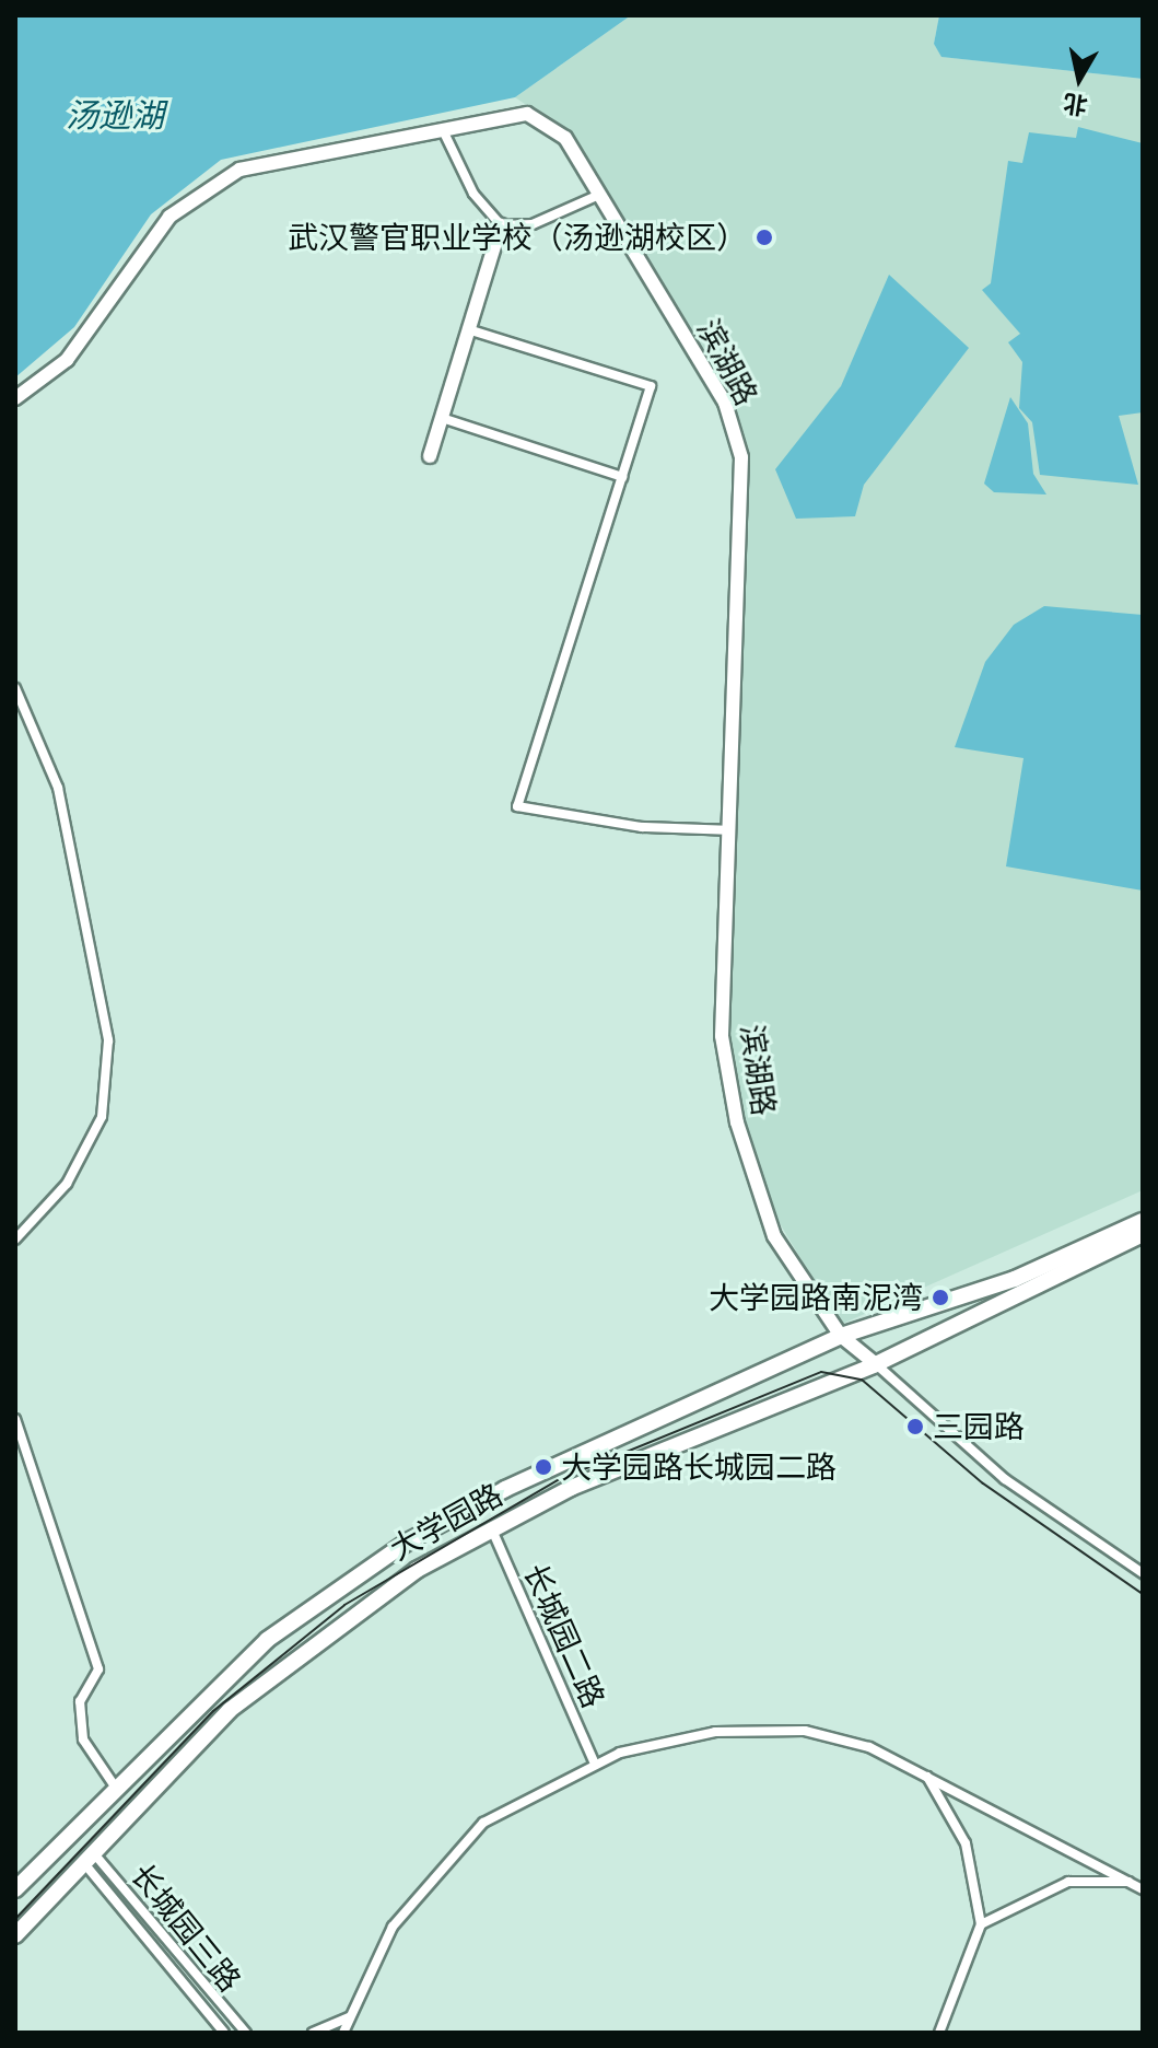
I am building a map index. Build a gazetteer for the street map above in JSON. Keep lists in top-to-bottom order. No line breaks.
{"streets":{"main road":["大学园路"],"street":["滨湖路","长城园二路","长城园三路"]},"crossings":[["滨湖路","大学园路"],["大学园路","长城园二路"],["大学园路","长城园三路"]],"water":["汤逊湖"],"places":["武汉警官职业学校（汤逊湖校区）","大学园路南泥湾","三园路","大学园路长城园二路"],"north":"bottom"}
